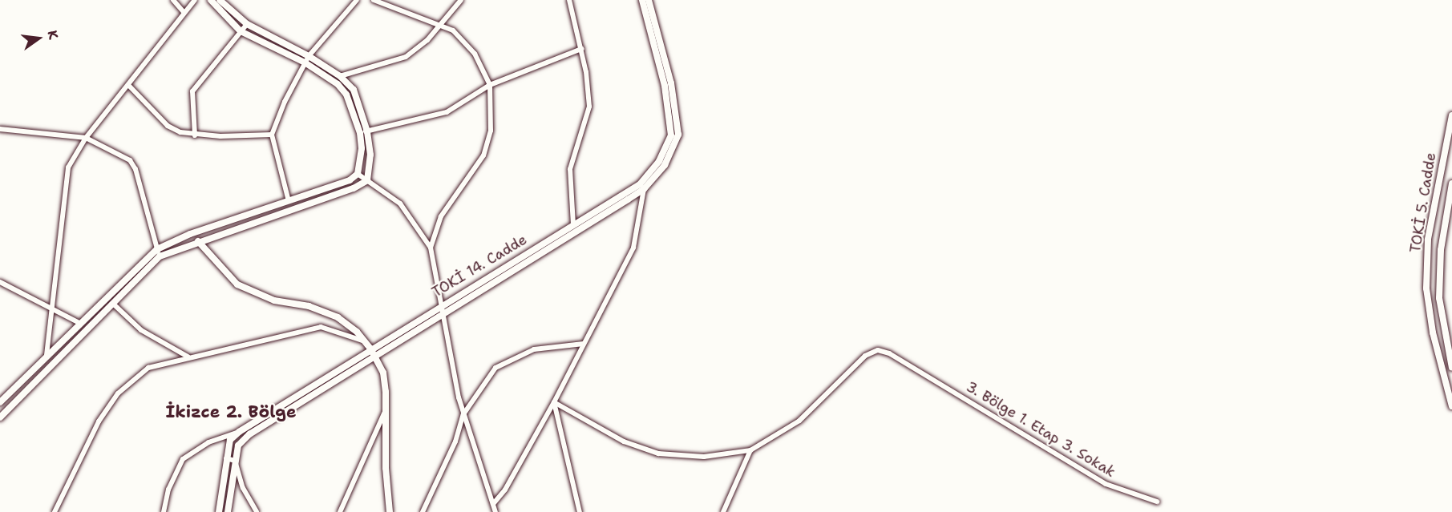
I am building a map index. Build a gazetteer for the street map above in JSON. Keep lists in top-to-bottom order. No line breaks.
{"streets":{"main road":["TOKİ 5. Cadde","TOKİ 14. Cadde"],"street":["3. Bölge 1. Etap 3. Sokak"]},"districts":["İkizce 2. Bölge"],"north":"right"}
